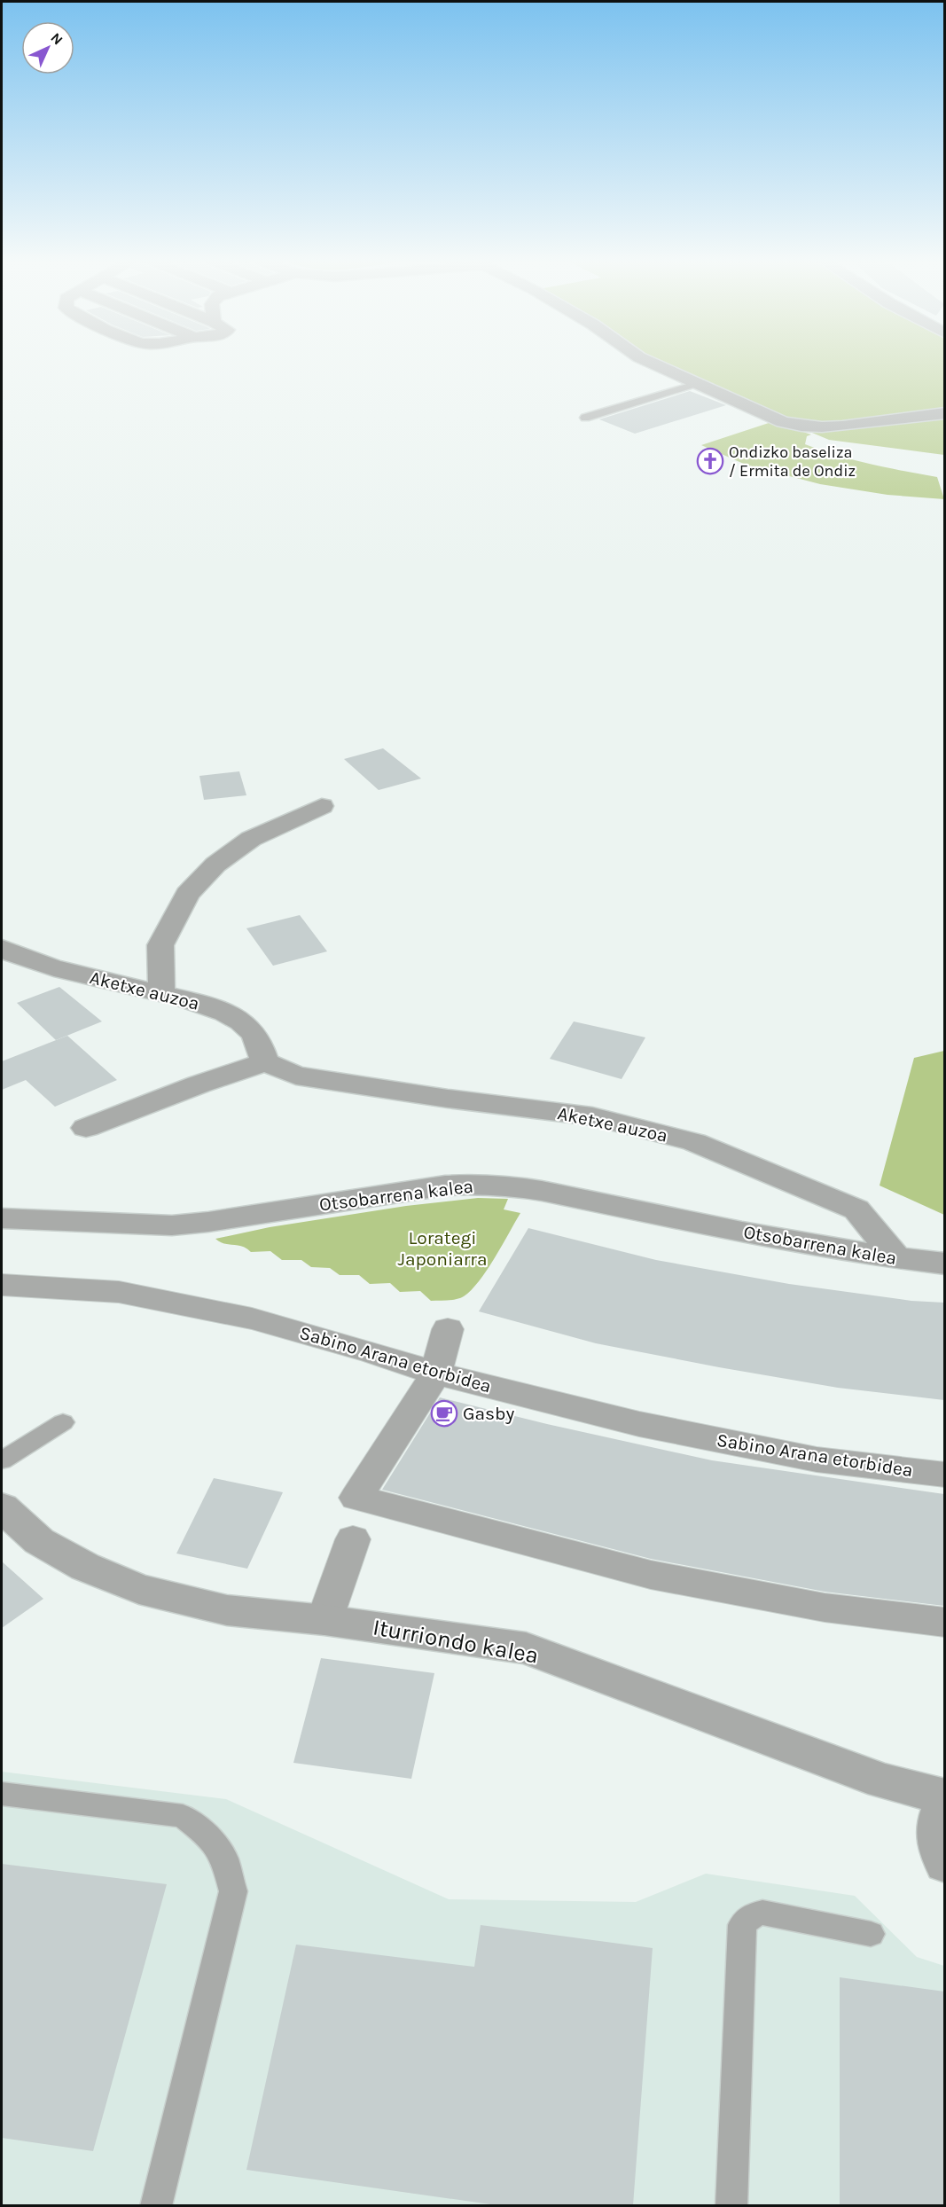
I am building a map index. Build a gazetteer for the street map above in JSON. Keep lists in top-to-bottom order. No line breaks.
{"streets":{"street":["Aketxe auzoa","Otsobarrena kalea","Sabino Arana etorbidea","Iturriondo kalea"]},"crossings":[["Aketxe auzoa","Otsobarrena kalea"]],"parks":["Lorategi Japoniarra"],"places":{"church":["Ondizko baseliza / Ermita de Ondiz"],"cafe":["Gasby"]},"north":"top right"}
